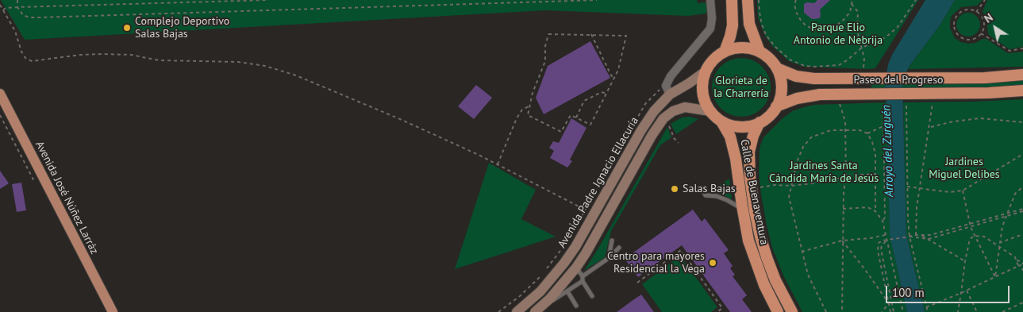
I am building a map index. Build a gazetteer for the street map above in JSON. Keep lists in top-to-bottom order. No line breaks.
{"streets":{"highway":["Paseo del Progreso","Calle de Buenaventura"],"main road":["Avenida Padre Ignacio Ellacuría","Avenida José Núñez Larráz"]},"crossings":[["Paseo del Progreso","Avenida Padre Ignacio Ellacuría"],["Paseo del Progreso","Calle de Buenaventura"],["Avenida Padre Ignacio Ellacuría","Calle de Buenaventura"]],"water":["Arroyo del Zurguén"],"parks":["Parque Elio Antonio de Nebrija","Glorieta de la Charrería","Jardines Miguel Delibes","Jardines Santa Cándida María de Jesús"],"places":["Complejo Deportivo Salas Bajas","Salas Bajas","Centro para mayores Residencial la Vega"],"scale_bar":"100 m","north":"top left"}
